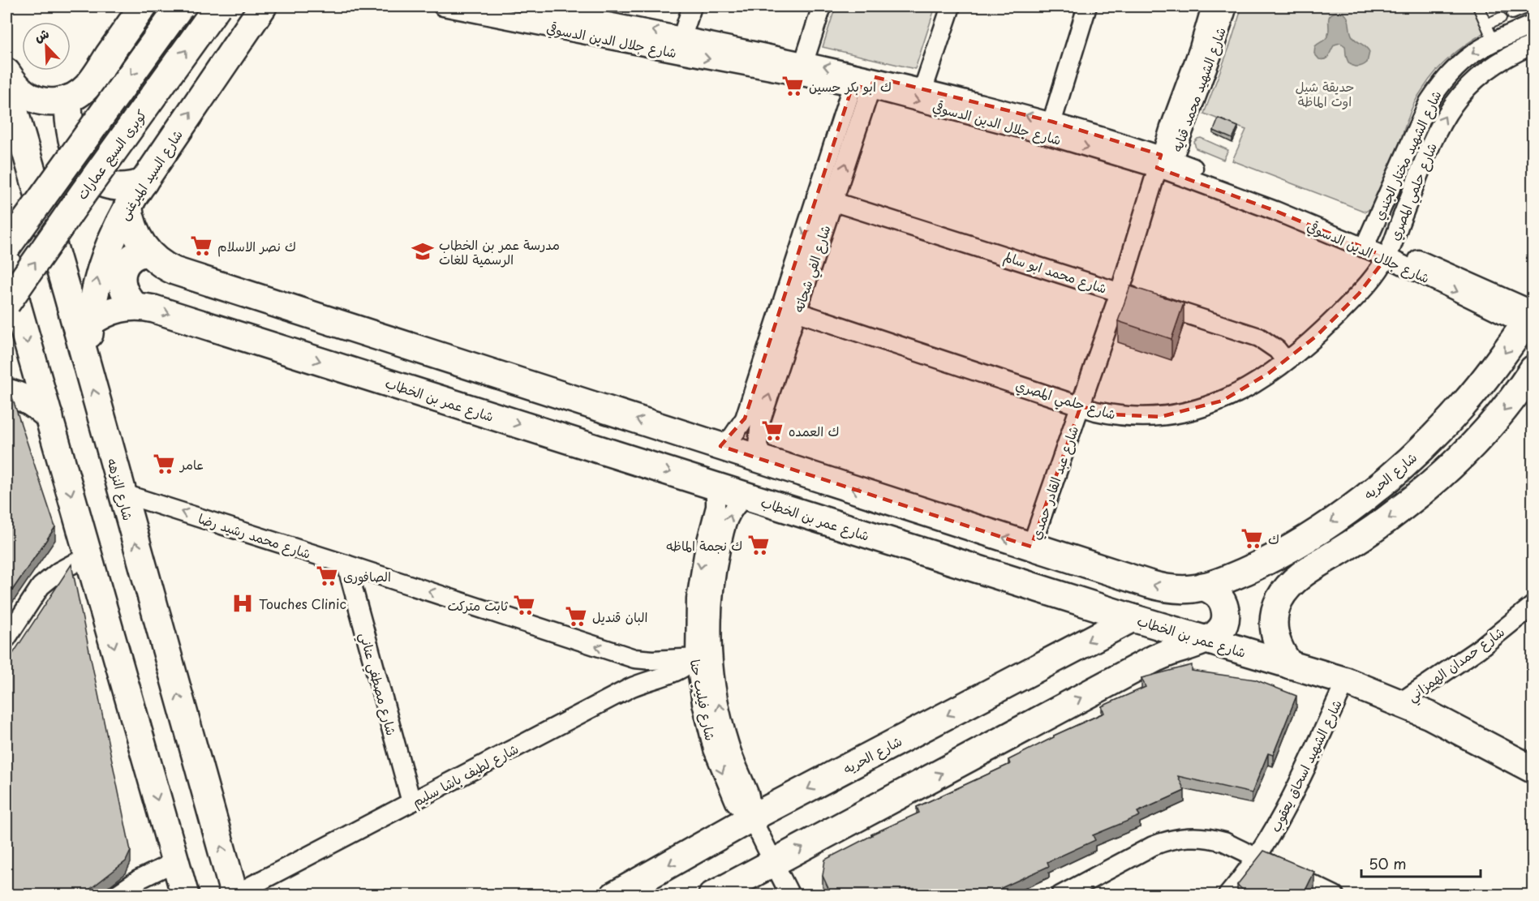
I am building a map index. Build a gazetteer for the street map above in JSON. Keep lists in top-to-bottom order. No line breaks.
{"streets":{"street":["شارع جلال الدين الدسوقي","شارع الشهيد محمد قنايه","كوبرى السبع عمارات","شارع الشهيد مختار الجندي","شارع السيد الميرغنى","شارع حلمي المصري","شارع الفي شحاته","شارع محمد ابو سالم","شارع عمر بن الخطاب","شارع الحريه","شارع عبد القادر حمدي","شارع النزهه","شارع محمد رشيد رضا","شارع حمدان الهمزاني","شارع مصطفي عناني","شارع فيليب حنا","شارع الشهيد اسحاق يعقوب","شارع لطيف باشا سليم"]},"crossings":[["شارع جلال الدين الدسوقي","شارع الشهيد محمد قنايه"],["شارع جلال الدين الدسوقي","شارع الشهيد مختار الجندي"],["شارع جلال الدين الدسوقي","شارع حلمي المصري"],["شارع جلال الدين الدسوقي","شارع الفي شحاته"],["شارع جلال الدين الدسوقي","شارع الحريه"],["شارع جلال الدين الدسوقي","شارع عبد القادر حمدي"],["شارع الشهيد محمد قنايه","شارع عبد القادر حمدي"],["شارع السيد الميرغنى","شارع عمر بن الخطاب"],["شارع السيد الميرغنى","شارع النزهه"],["شارع حلمي المصري","شارع الفي شحاته"],["شارع حلمي المصري","شارع محمد ابو سالم"],["شارع حلمي المصري","شارع عبد القادر حمدي"],["شارع الفي شحاته","شارع محمد ابو سالم"],["شارع محمد ابو سالم","شارع عبد القادر حمدي"],["شارع عمر بن الخطاب","شارع الحريه"],["شارع عمر بن الخطاب","شارع حمدان الهمزاني"],["شارع عمر بن الخطاب","شارع فيليب حنا"],["شارع عمر بن الخطاب","شارع الشهيد اسحاق يعقوب"],["شارع الحريه","شارع فيليب حنا"],["شارع النزهه","شارع محمد رشيد رضا"],["شارع النزهه","شارع لطيف باشا سليم"],["شارع محمد رشيد رضا","شارع مصطفي عناني"],["شارع محمد رشيد رضا","شارع فيليب حنا"],["شارع محمد رشيد رضا","شارع لطيف باشا سليم"],["شارع مصطفي عناني","شارع لطيف باشا سليم"],["شارع فيليب حنا","شارع لطيف باشا سليم"]],"one_way":["شارع الشهيد مختار الجندي","شارع محمد رشيد رضا"],"parks":["حديقة شيل اوت الماظة"],"places":{"supermarket":["ك ابو بكر حسين","ك نصر الاسلام","ك العمده","عامر","ك","ك نجمة الماظه","الصافورى","ثابت متركت","البان قنديل"],"school or university":["مدرسة عمر بن الخطاب الرسمية للغات"],"hospital":["Touches Clinic"]},"scale_bar":"50 m","north":"top left"}
